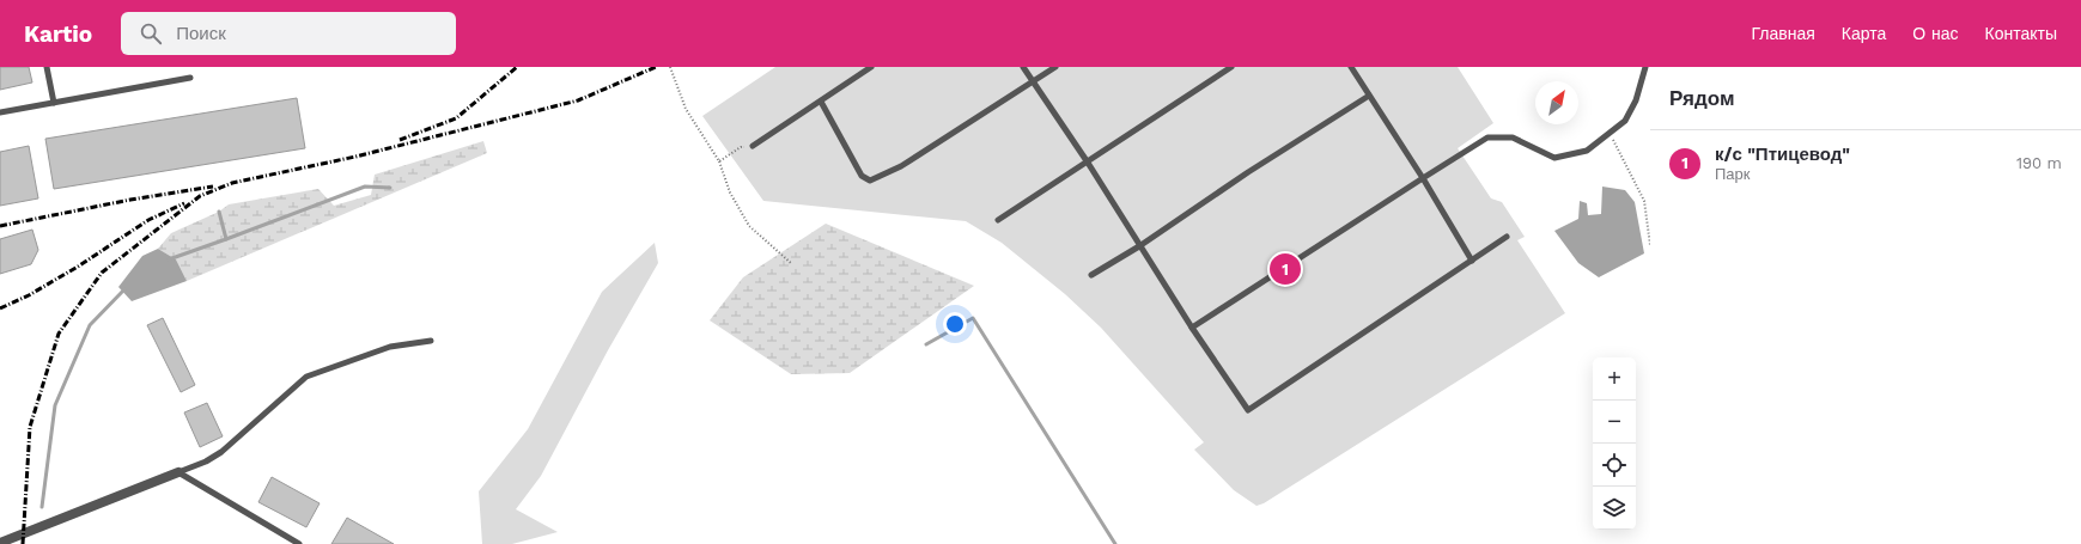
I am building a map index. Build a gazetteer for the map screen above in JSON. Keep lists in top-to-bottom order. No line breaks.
{"north":"top right","page":{"header":"Kartio","search":"Поиск","nav":["Главная","Карта","О нас","Контакты"],"heading":"Рядом","list":[{"mark":"1","name":"к/с \"Птицевод\"","note":"Парк","value":"190 m"}],"pins":"1","map_buttons":["+","−"]}}
